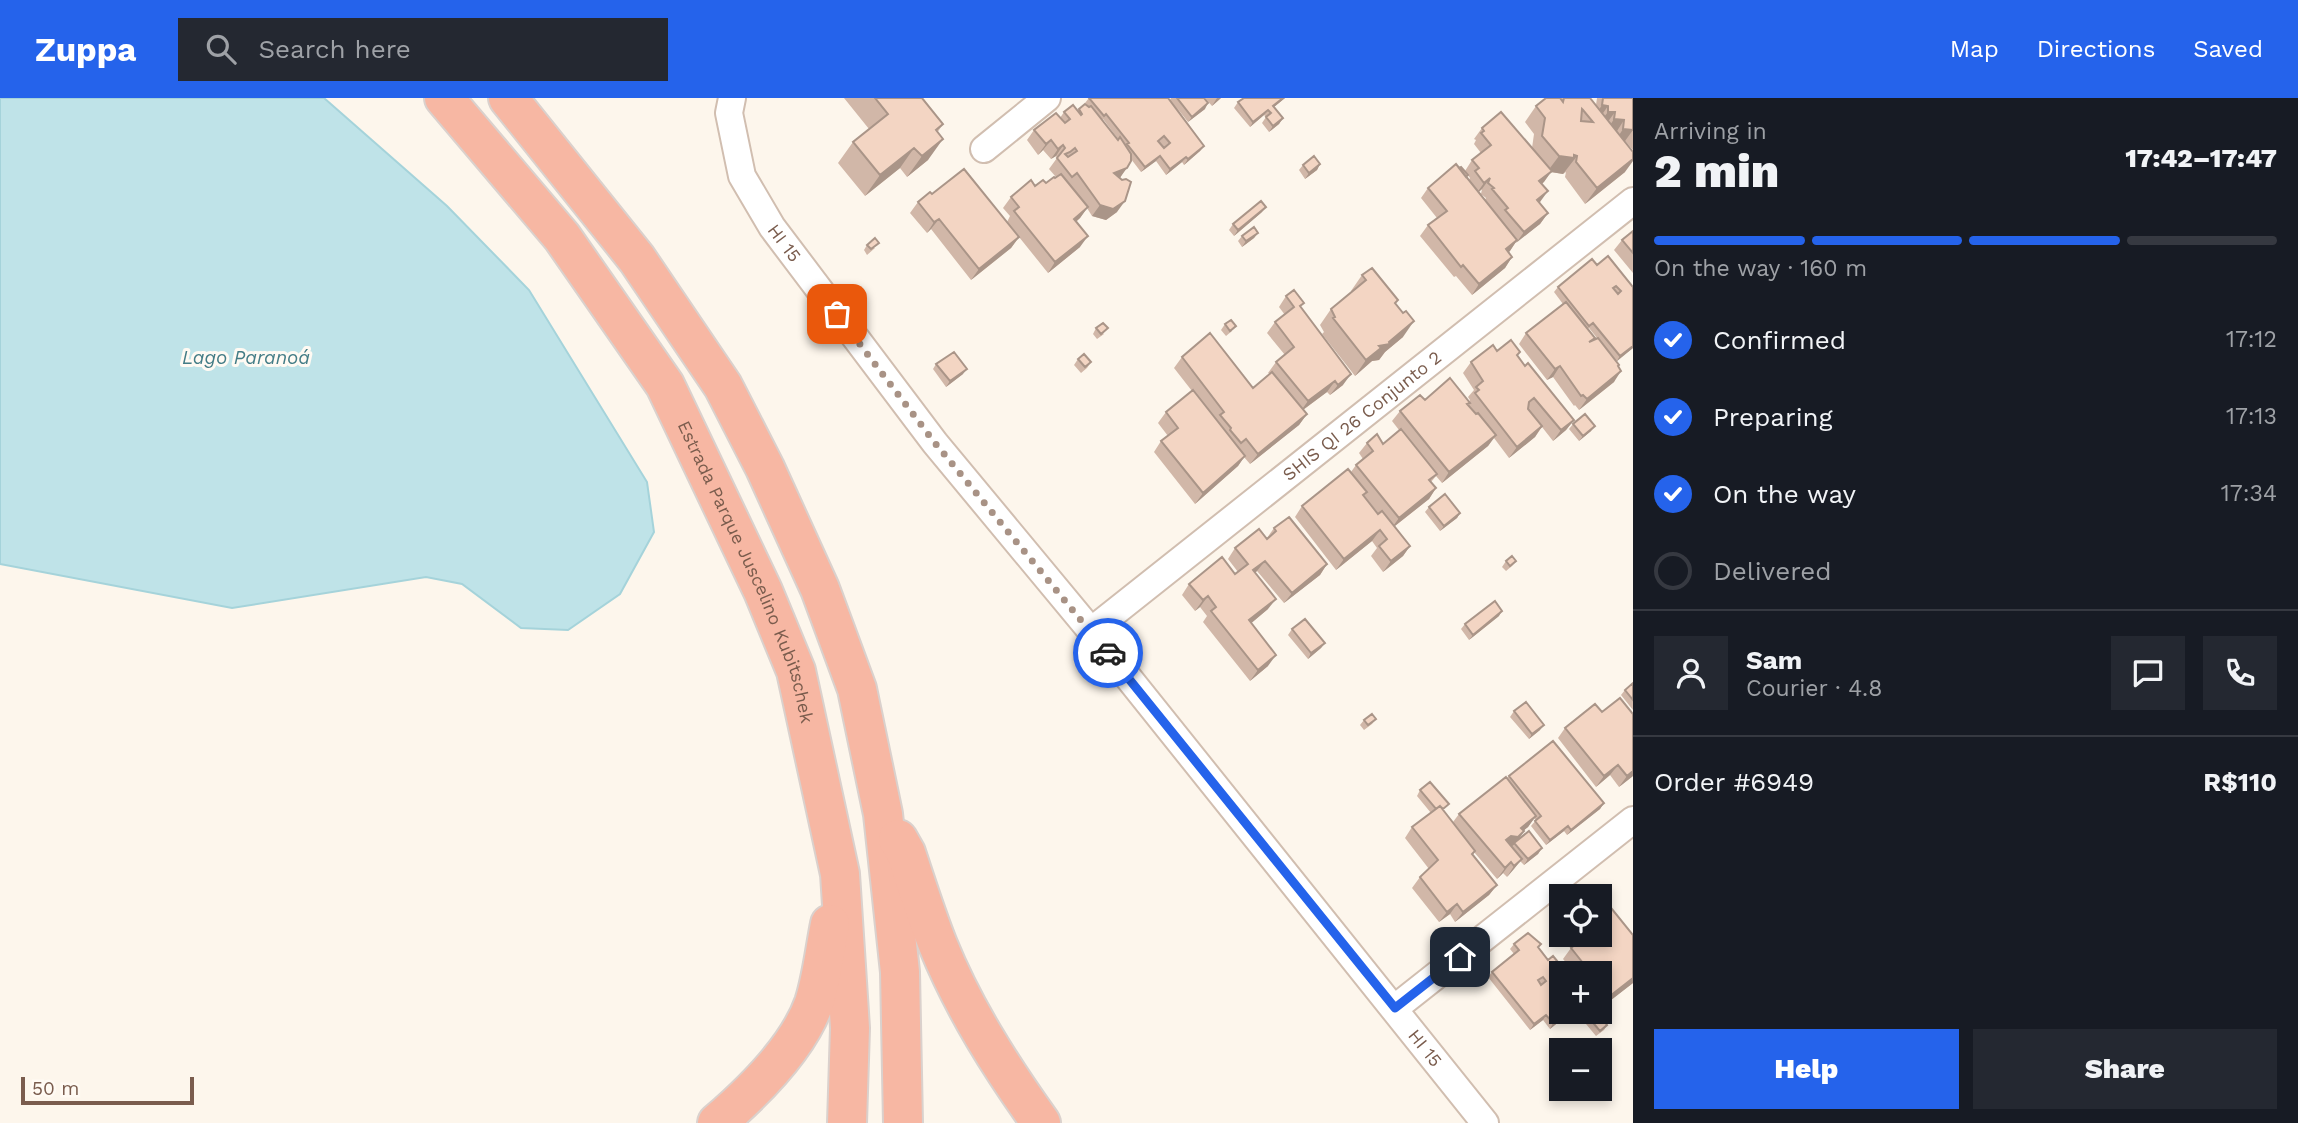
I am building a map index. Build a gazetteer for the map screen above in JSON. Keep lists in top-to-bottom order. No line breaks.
{"streets":{"highway":["Estrada Parque Juscelino Kubitschek"],"street":["HI 15","SHIS QI 26 Conjunto 2"]},"crossings":[["HI 15","SHIS QI 26 Conjunto 2"]],"water":["Lago Paranoá"],"scale_bar":"50 m","page":{"header":"Zuppa","search":"Search here","nav":["Map","Directions","Saved"],"heading":["2 min","Arriving in","17:42–17:47"],"panel":["Sam","Courier · 4.8","Order #6949","R$110"],"bar":"On the way · 160 m","list":[["Confirmed","17:12"],["Preparing","17:13"],["On the way","17:34"],"Delivered"],"map_buttons":["+","−"],"buttons":["Help","Share"],"scale":"50 m"}}
